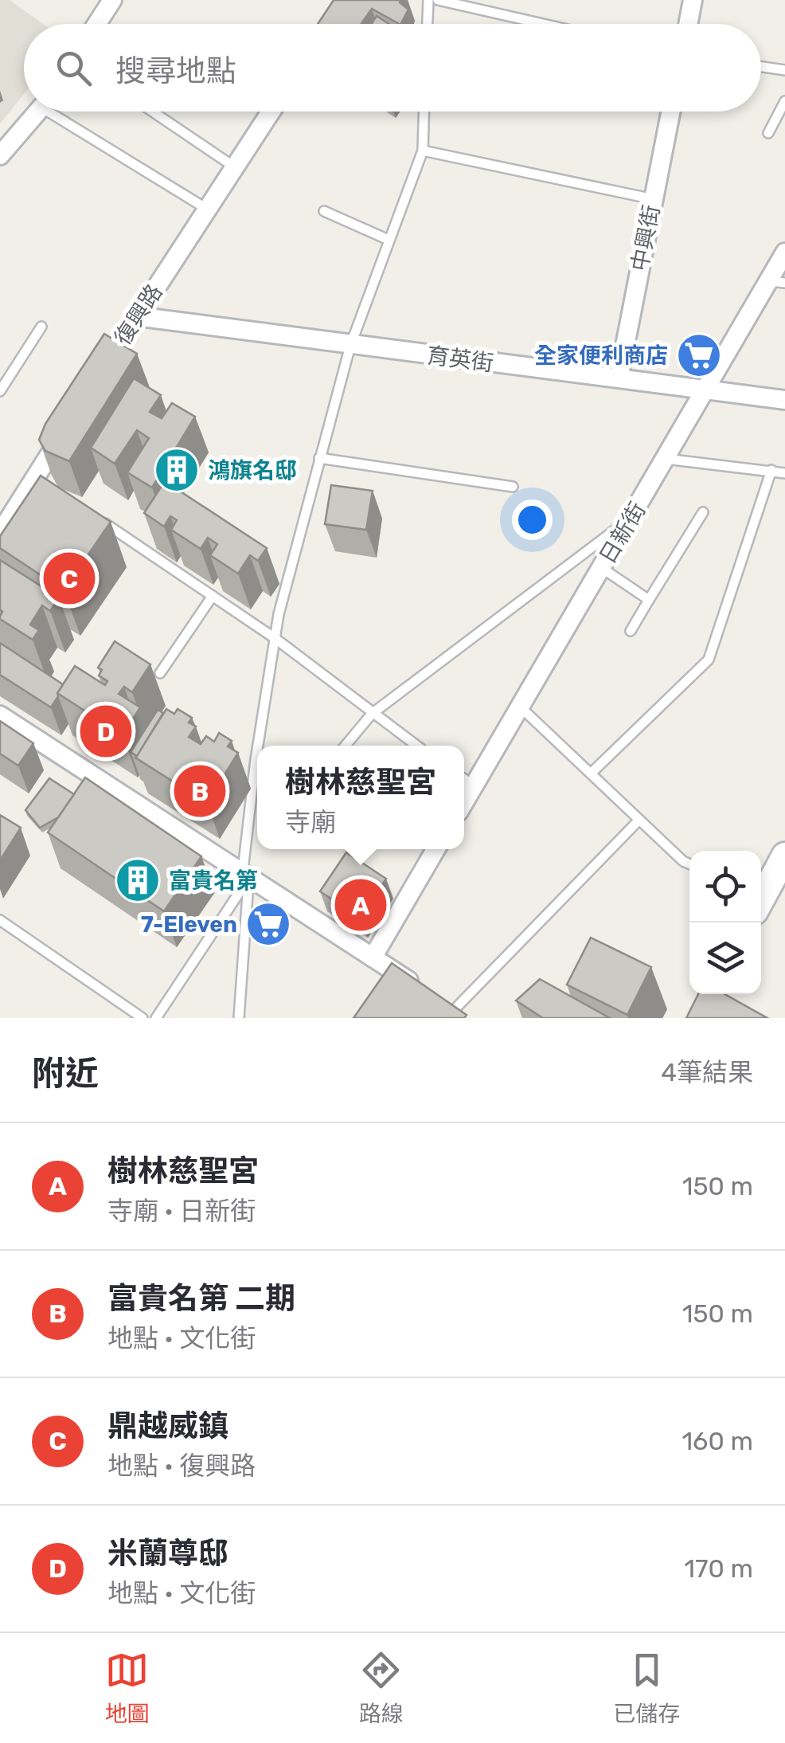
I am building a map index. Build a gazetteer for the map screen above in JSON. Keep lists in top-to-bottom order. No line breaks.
{"streets":{"street":["中興街","復興路","育英街","日新街"]},"crossings":[["中興街","育英街"],["復興路","育英街"],["育英街","日新街"]],"places":{"supermarket":["全家便利商店","7-Eleven"],"building":["鴻旗名邸","富貴名第"]},"page":{"search":"搜尋地點","pins":["C","D","B","A"],"popup":["樹林慈聖宮","寺廟"],"heading":["附近","4筆結果"],"list":[{"mark":"A","name":"樹林慈聖宮","note":"寺廟 · 日新街","value":"150 m"},{"mark":"B","name":"富貴名第 二期","note":"地點 · 文化街","value":"150 m"},{"mark":"C","name":"鼎越威鎮","note":"地點 · 復興路","value":"160 m"},{"mark":"D","name":"米蘭尊邸","note":"地點 · 文化街","value":"170 m"}],"nav":["地圖","路線","已儲存"]}}
